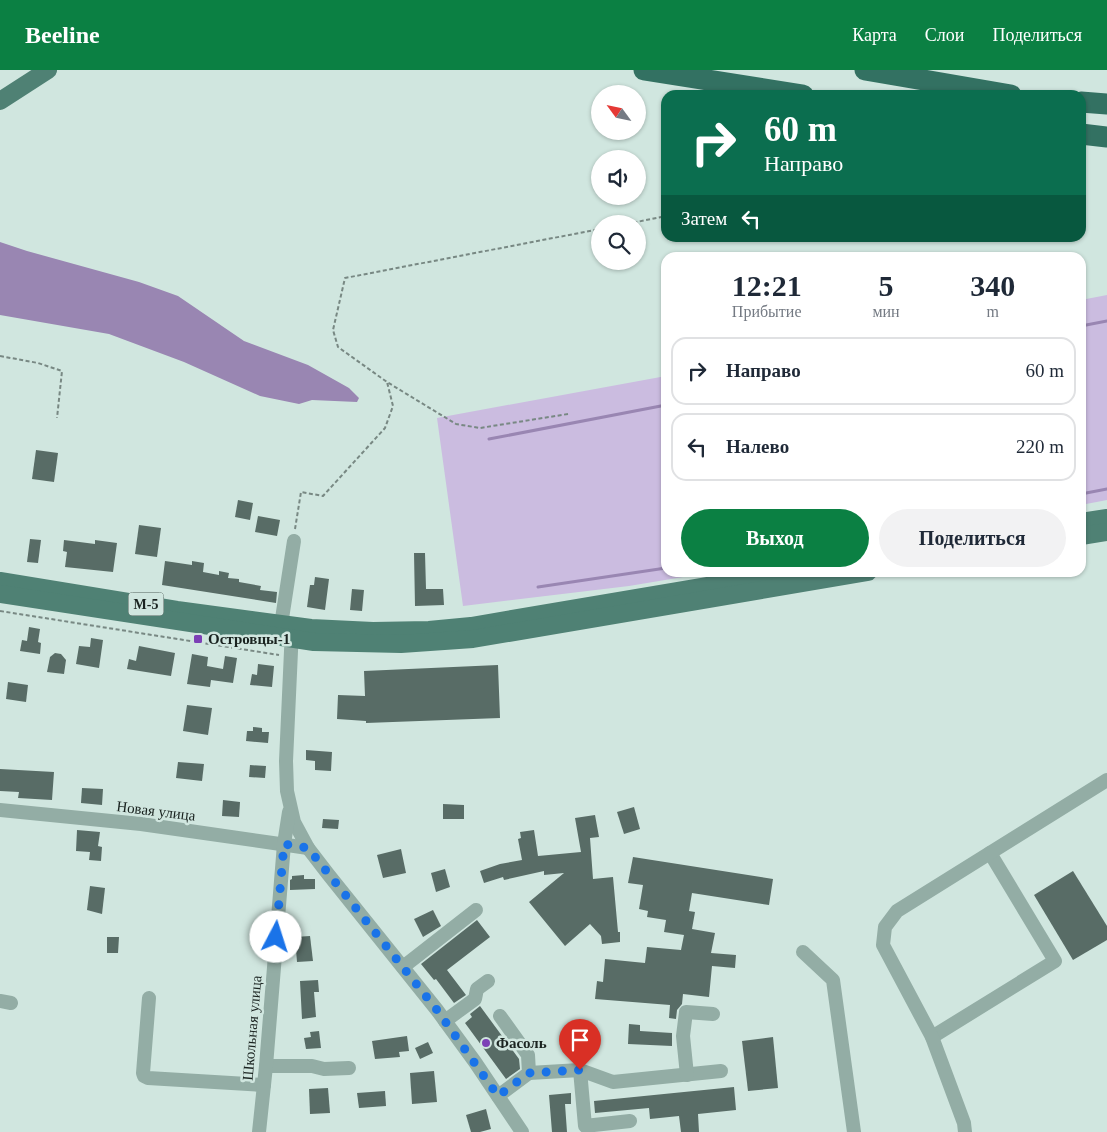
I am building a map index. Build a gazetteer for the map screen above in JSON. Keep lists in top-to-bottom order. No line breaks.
{"streets":{"main road":["М-5"],"street":["Новая улица","Школьная улица"]},"crossings":[["Новая улица","Школьная улица"]],"places":{"transit":["Островцы-1"],"other":["Фасоль"]},"north":"top left","page":{"header":"Beeline","nav":["Карта","Слои","Поделиться"],"turn":["60 m","Направо"],"then":"Затем","eta":["12:21","Прибытие","5","мин","340","m"],"list":[{"name":"Направо","value":"60 m"},{"name":"Налево","value":"220 m"}],"buttons":["Выход","Поделиться"]}}
